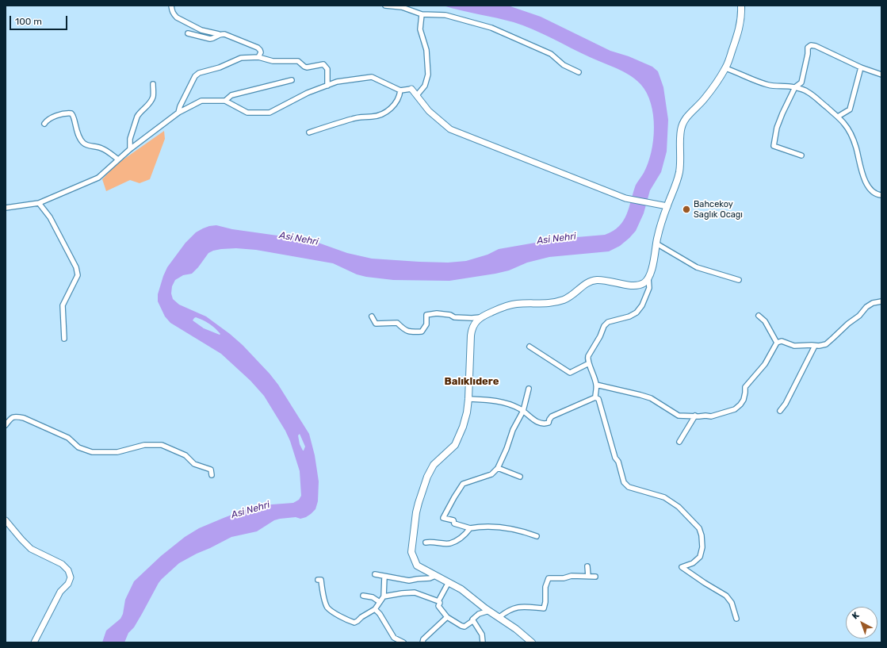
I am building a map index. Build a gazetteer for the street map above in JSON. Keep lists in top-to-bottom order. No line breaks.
{"districts":["Balıklıdere"],"water":["Asi Nehri"],"places":["Bahcekoy Saglık Ocagı"],"scale_bar":"100 m","north":"top left"}
